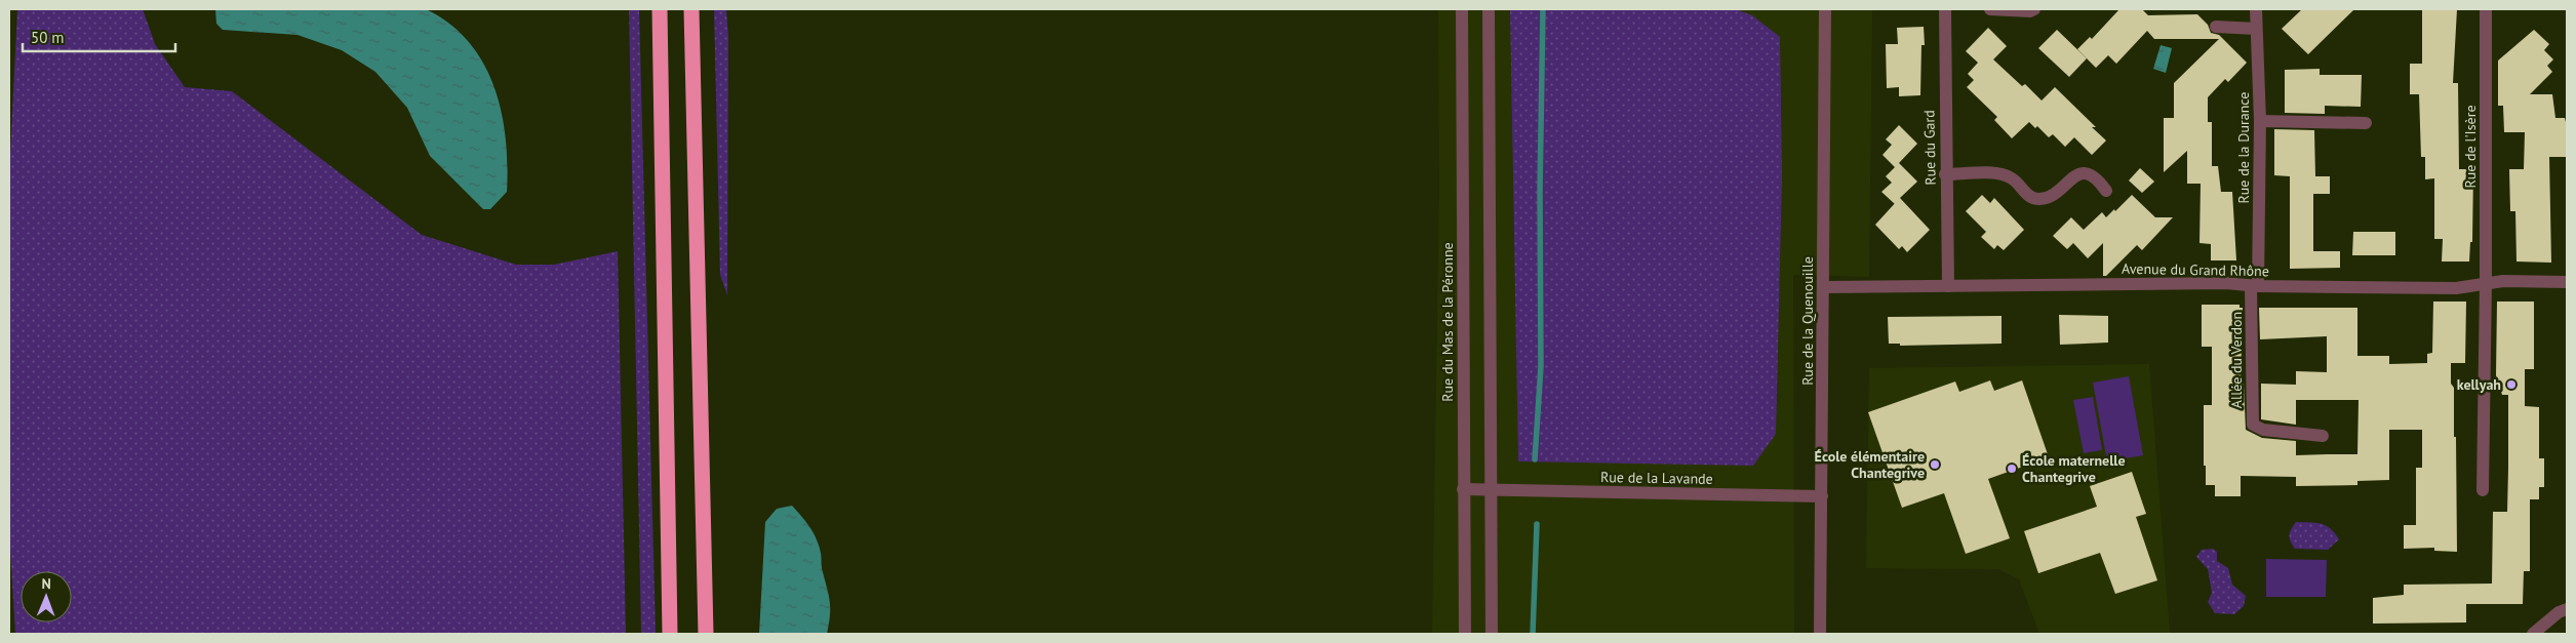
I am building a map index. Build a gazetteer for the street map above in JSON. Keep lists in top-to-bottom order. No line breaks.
{"streets":{"street":["Rue de l'Isère","Rue du Gard","Rue de la Durance","Avenue du Grand Rhône","Rue de la Quenouille","Rue du Mas de la Péronne","Allée du Verdon","Rue de la Lavande"]},"crossings":[["Rue de l'Isère","Avenue du Grand Rhône"],["Rue du Gard","Avenue du Grand Rhône"],["Rue de la Durance","Avenue du Grand Rhône"],["Rue de la Durance","Allée du Verdon"],["Avenue du Grand Rhône","Rue de la Quenouille"],["Avenue du Grand Rhône","Allée du Verdon"],["Rue de la Quenouille","Rue de la Lavande"],["Rue du Mas de la Péronne","Rue de la Lavande"]],"places":["kellyah","École élémentaire Chantegrive","École maternelle Chantegrive"],"scale_bar":"50 m","north":"top"}
